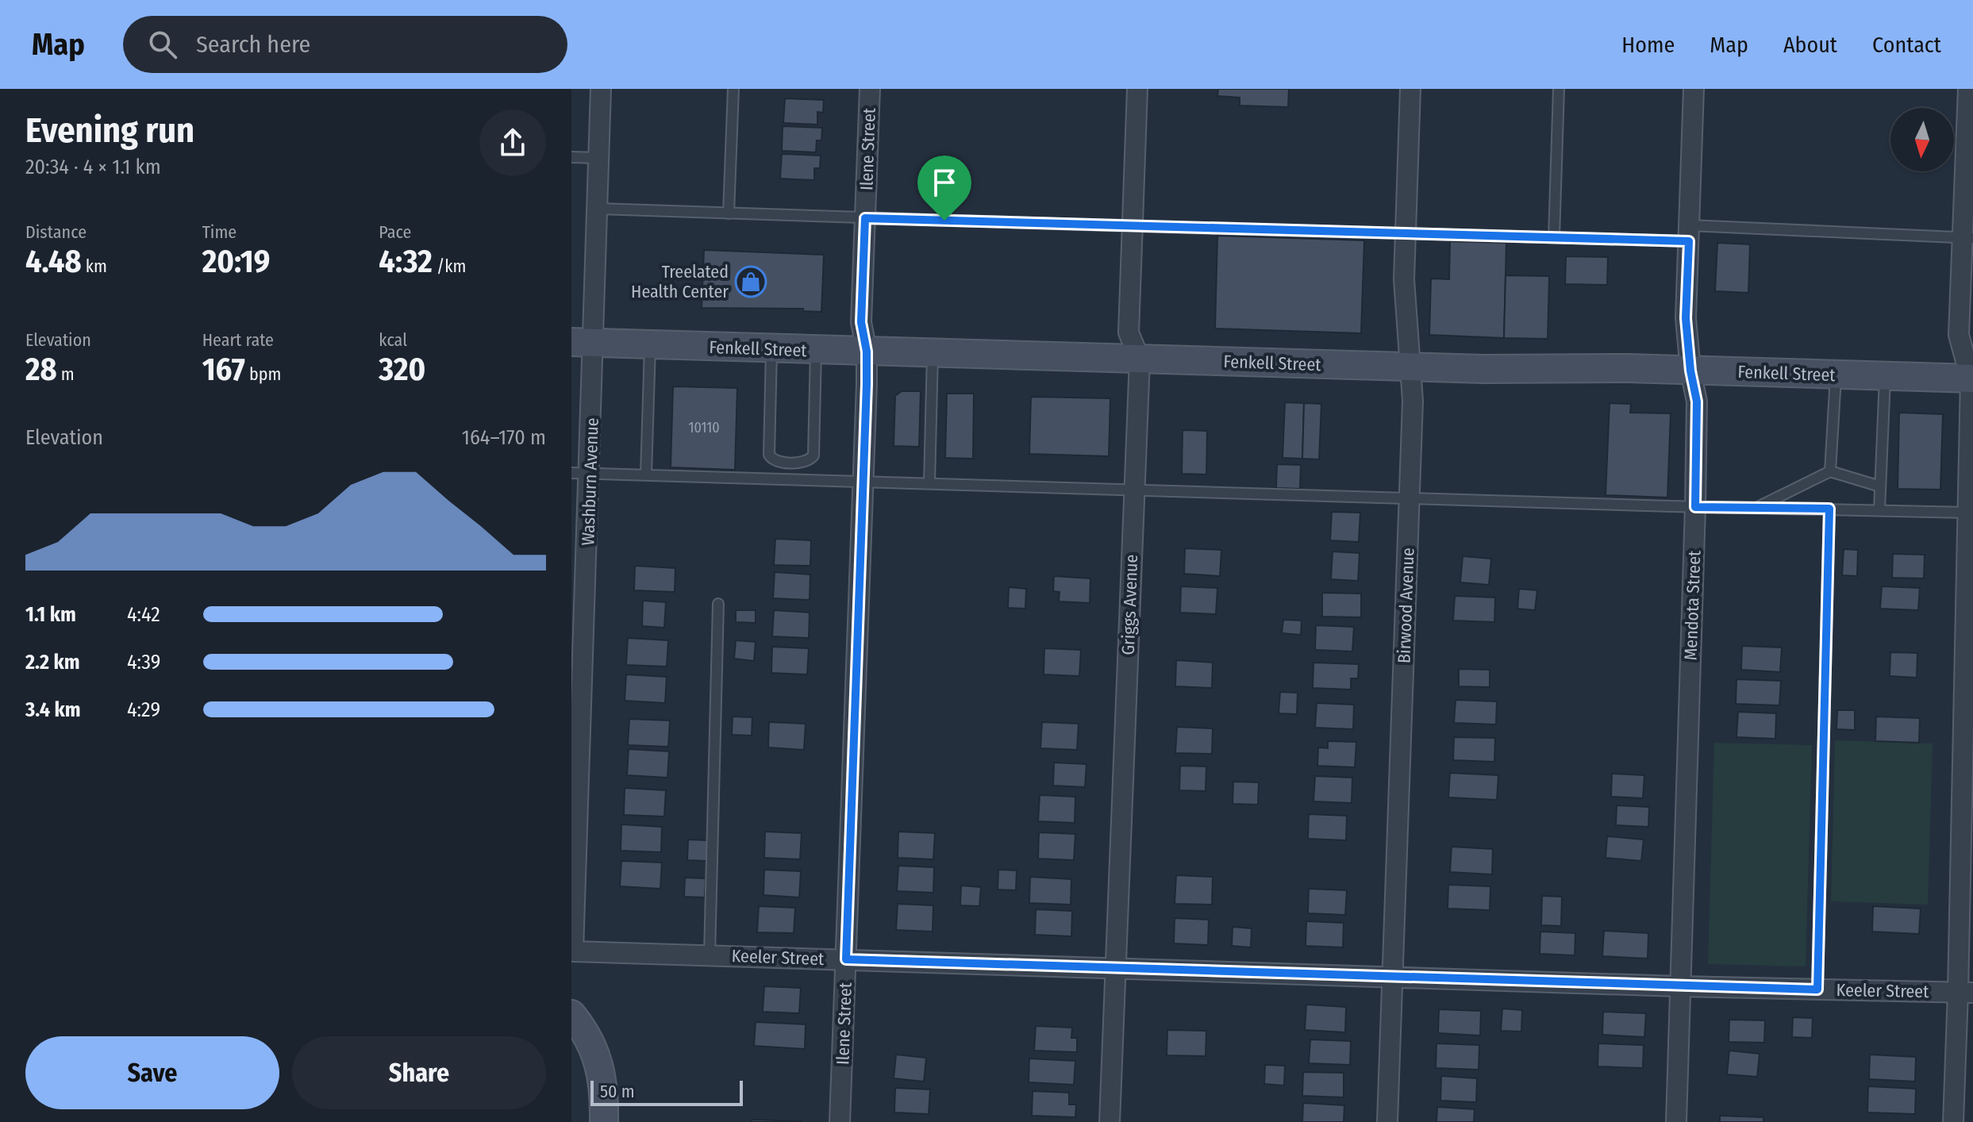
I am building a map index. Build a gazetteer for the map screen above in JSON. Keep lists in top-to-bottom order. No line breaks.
{"streets":{"street":["Ilene Street","Fenkell Street","Washburn Avenue","Griggs Avenue","Birwood Avenue","Mendota Street","Keeler Street"]},"crossings":[["Ilene Street","Fenkell Street"],["Ilene Street","Keeler Street"],["Fenkell Street","Washburn Avenue"],["Fenkell Street","Griggs Avenue"],["Fenkell Street","Birwood Avenue"],["Fenkell Street","Mendota Street"],["Washburn Avenue","Keeler Street"],["Griggs Avenue","Keeler Street"],["Birwood Avenue","Keeler Street"],["Mendota Street","Keeler Street"]],"places":{"shop":["Treelated Health Center"]},"house_numbers":["10110"],"scale_bar":"50 m","north":"bottom","page":{"header":"Map","search":"Search here","nav":["Home","Map","About","Contact"],"heading":["Evening run","20:34 · 4 × 1.1 km"],"stats":[["Distance","4.48 km"],["Time","20:19"],["Pace","4:32 /km"],["Elevation","28 m"],["Heart rate","167 bpm"],["kcal","320"]],"chart":["Elevation","164–170 m"],"list":[{"name":"1.1 km","note":"4:42"},{"name":"2.2 km","note":"4:39"},{"name":"3.4 km","note":"4:29"}],"buttons":["Save","Share"],"scale":"50 m"}}
